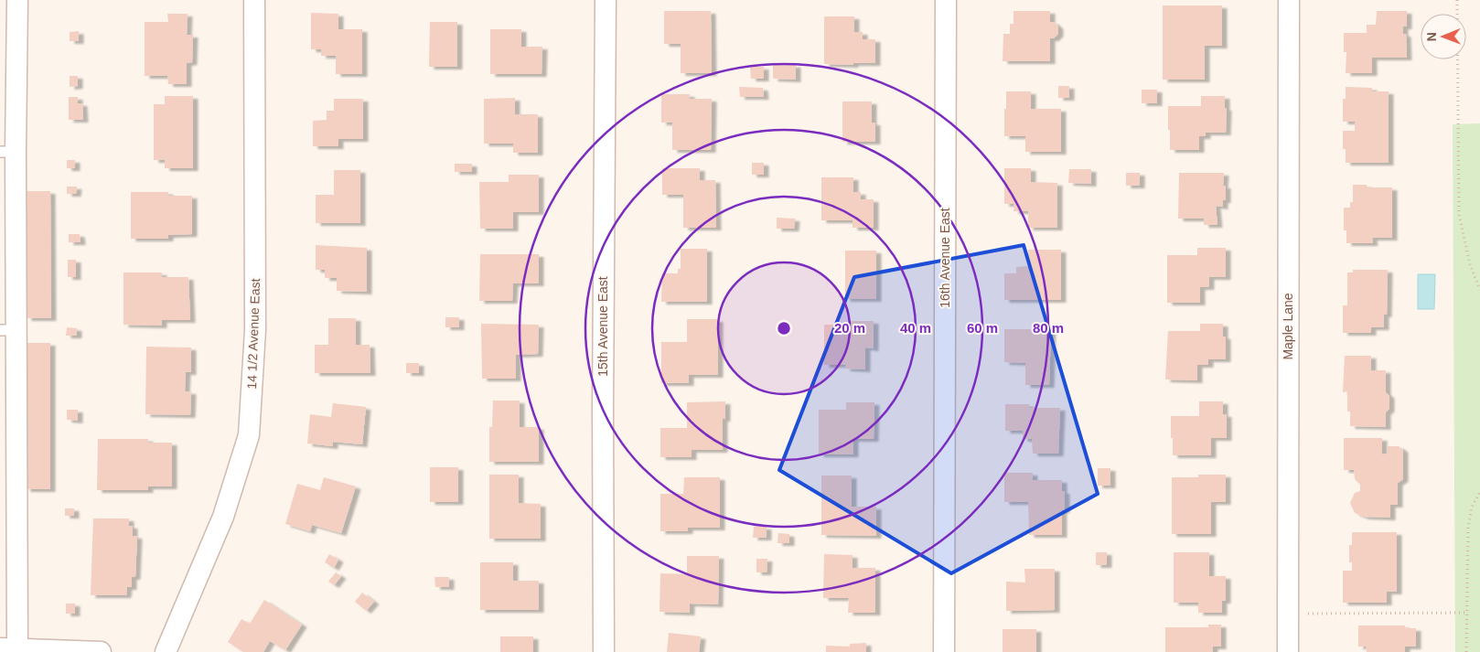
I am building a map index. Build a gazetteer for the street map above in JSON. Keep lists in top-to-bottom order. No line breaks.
{"streets":{"street":["16th Avenue East","15th Avenue East","Maple Lane","14 1/2 Avenue East"]},"north":"left","rings":["20 m","40 m","60 m","80 m"]}
